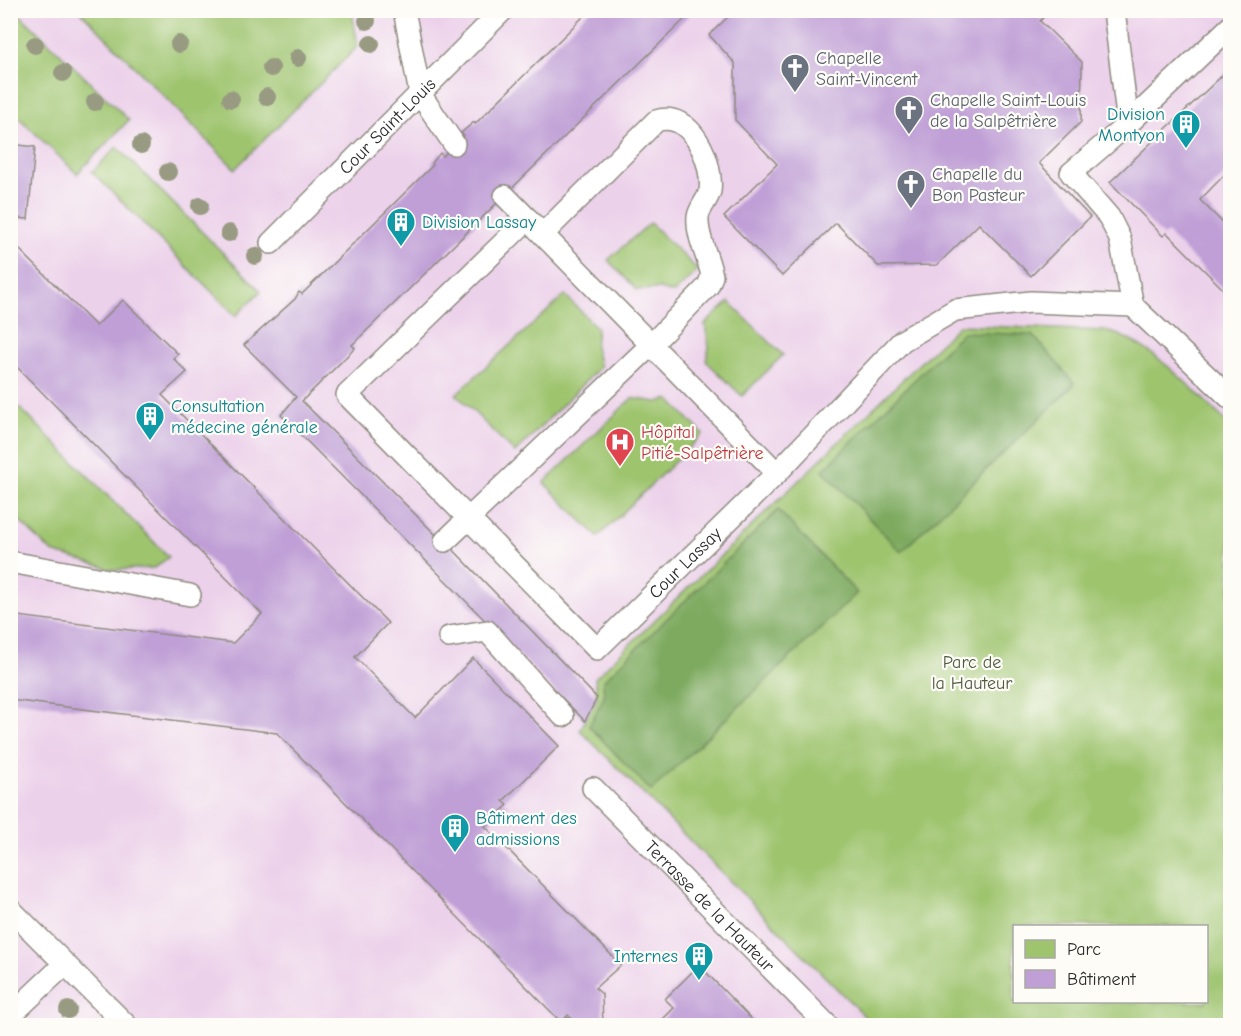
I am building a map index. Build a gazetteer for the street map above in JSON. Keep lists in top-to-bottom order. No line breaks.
{"streets":{"lane":["Cour Saint-Louis","Cour Lassay","Terrasse de la Hauteur"]},"parks":["Parc de la Hauteur"],"places":{"church":["Chapelle Saint-Vincent","Chapelle Saint-Louis de la Salpêtrière","Chapelle du Bon Pasteur"],"building":["Division Montyon","Division Lassay","Consultation médecine générale","Bâtiment des admissions","Internes"],"hospital":["Hôpital Pitié-Salpêtrière"]},"legend":["Parc","Bâtiment"]}
